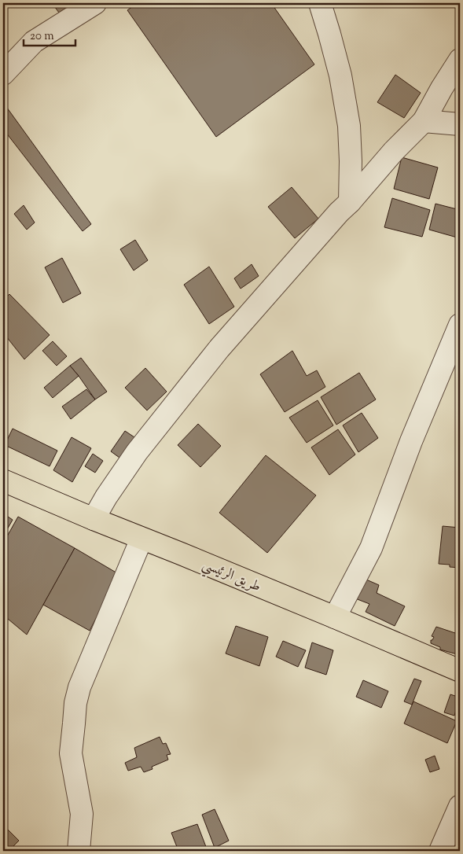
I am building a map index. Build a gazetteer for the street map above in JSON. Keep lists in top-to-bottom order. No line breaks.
{"streets":{"main road":["طريق الرئيسي"]},"scale_bar":"20 m"}
